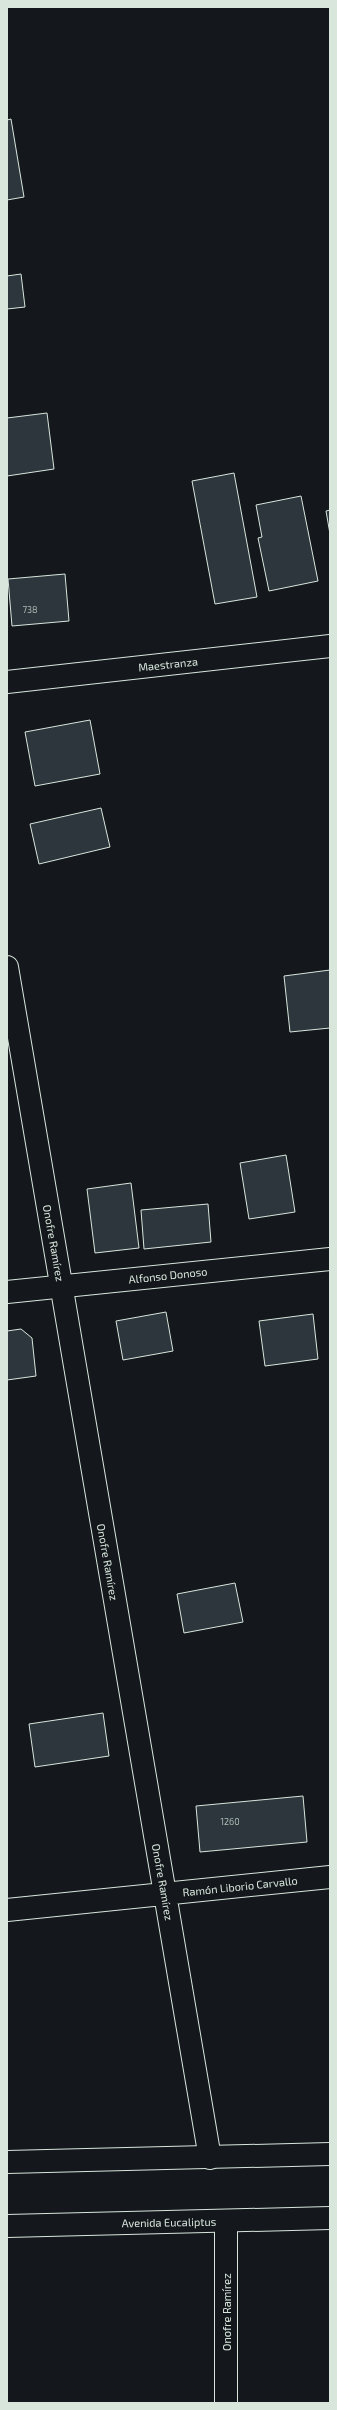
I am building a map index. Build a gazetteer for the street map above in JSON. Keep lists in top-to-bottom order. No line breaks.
{"streets":{"street":["Maestranza","Onofre Ramírez","Alfonso Donoso","Ramón Liborio Carvallo","Avenida Eucaliptus"]},"crossings":[["Onofre Ramírez","Alfonso Donoso"],["Onofre Ramírez","Ramón Liborio Carvallo"],["Onofre Ramírez","Avenida Eucaliptus"]],"house_numbers":["738","1260"]}
